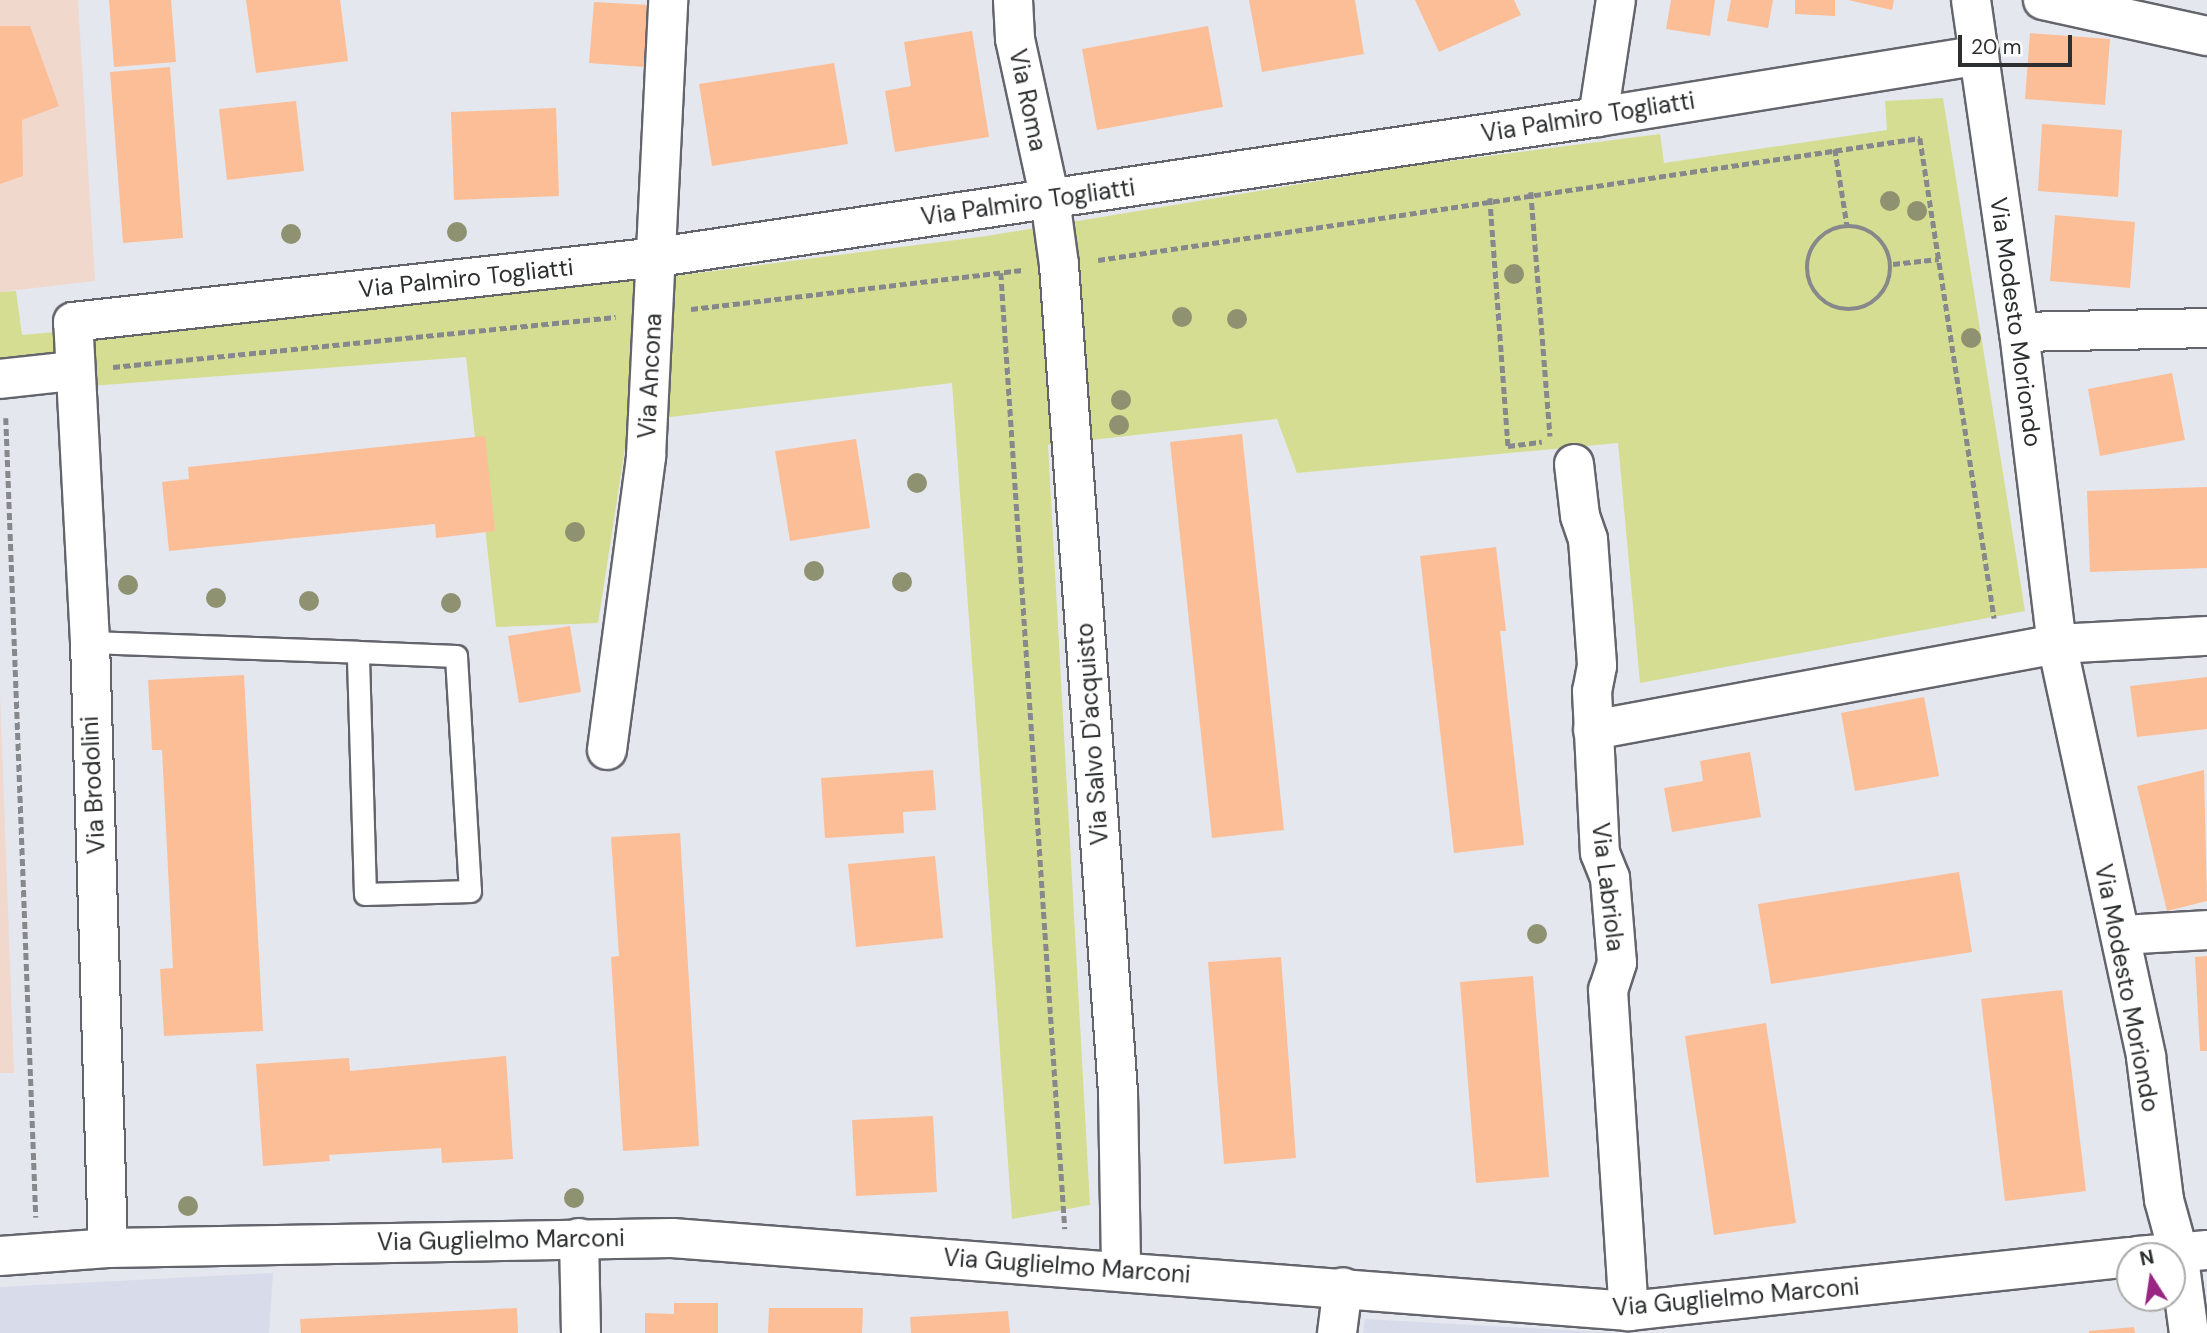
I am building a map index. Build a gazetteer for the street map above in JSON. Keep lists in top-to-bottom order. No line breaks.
{"streets":{"street":["Via Roma","Via Palmiro Togliatti","Via Modesto Moriondo","Via Ancona","Via Salvo D'acquisto","Via Brodolini","Via Labriola","Via Guglielmo Marconi"]},"crossings":[["Via Roma","Via Palmiro Togliatti"],["Via Roma","Via Salvo D'acquisto"],["Via Palmiro Togliatti","Via Modesto Moriondo"],["Via Palmiro Togliatti","Via Ancona"],["Via Palmiro Togliatti","Via Salvo D'acquisto"],["Via Palmiro Togliatti","Via Brodolini"],["Via Salvo D'acquisto","Via Guglielmo Marconi"],["Via Brodolini","Via Guglielmo Marconi"],["Via Labriola","Via Guglielmo Marconi"]],"scale_bar":"20 m","north":"top"}
